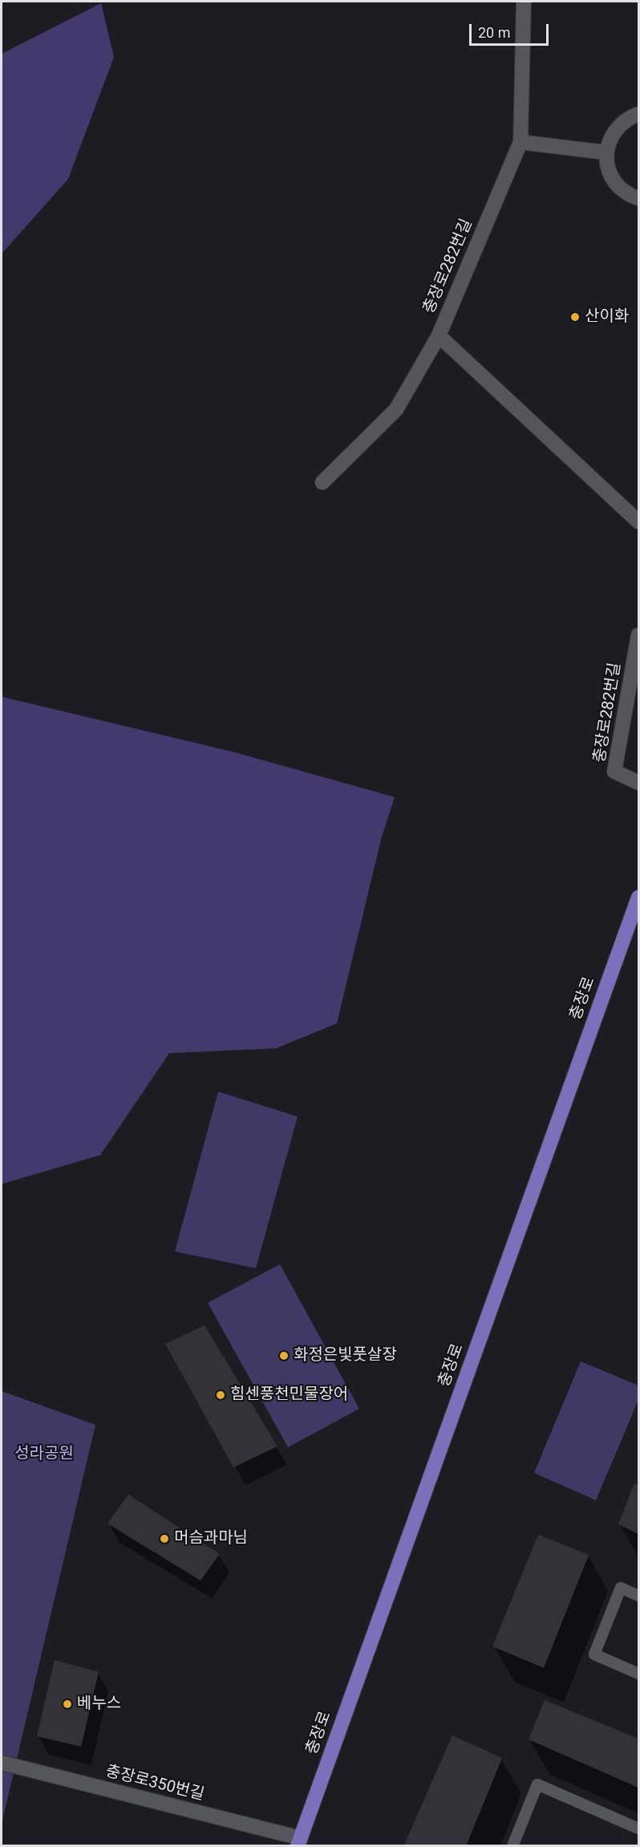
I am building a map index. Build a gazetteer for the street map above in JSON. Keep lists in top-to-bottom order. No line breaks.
{"streets":{"main road":["충장로"],"street":["충장로282번길","충장로350번길"]},"crossings":[["충장로","충장로350번길"]],"parks":["성라공원"],"places":["산이화","화정은빛풋살장","힘센풍천민물장어","머슴과마님","베누스"],"scale_bar":"20 m"}
